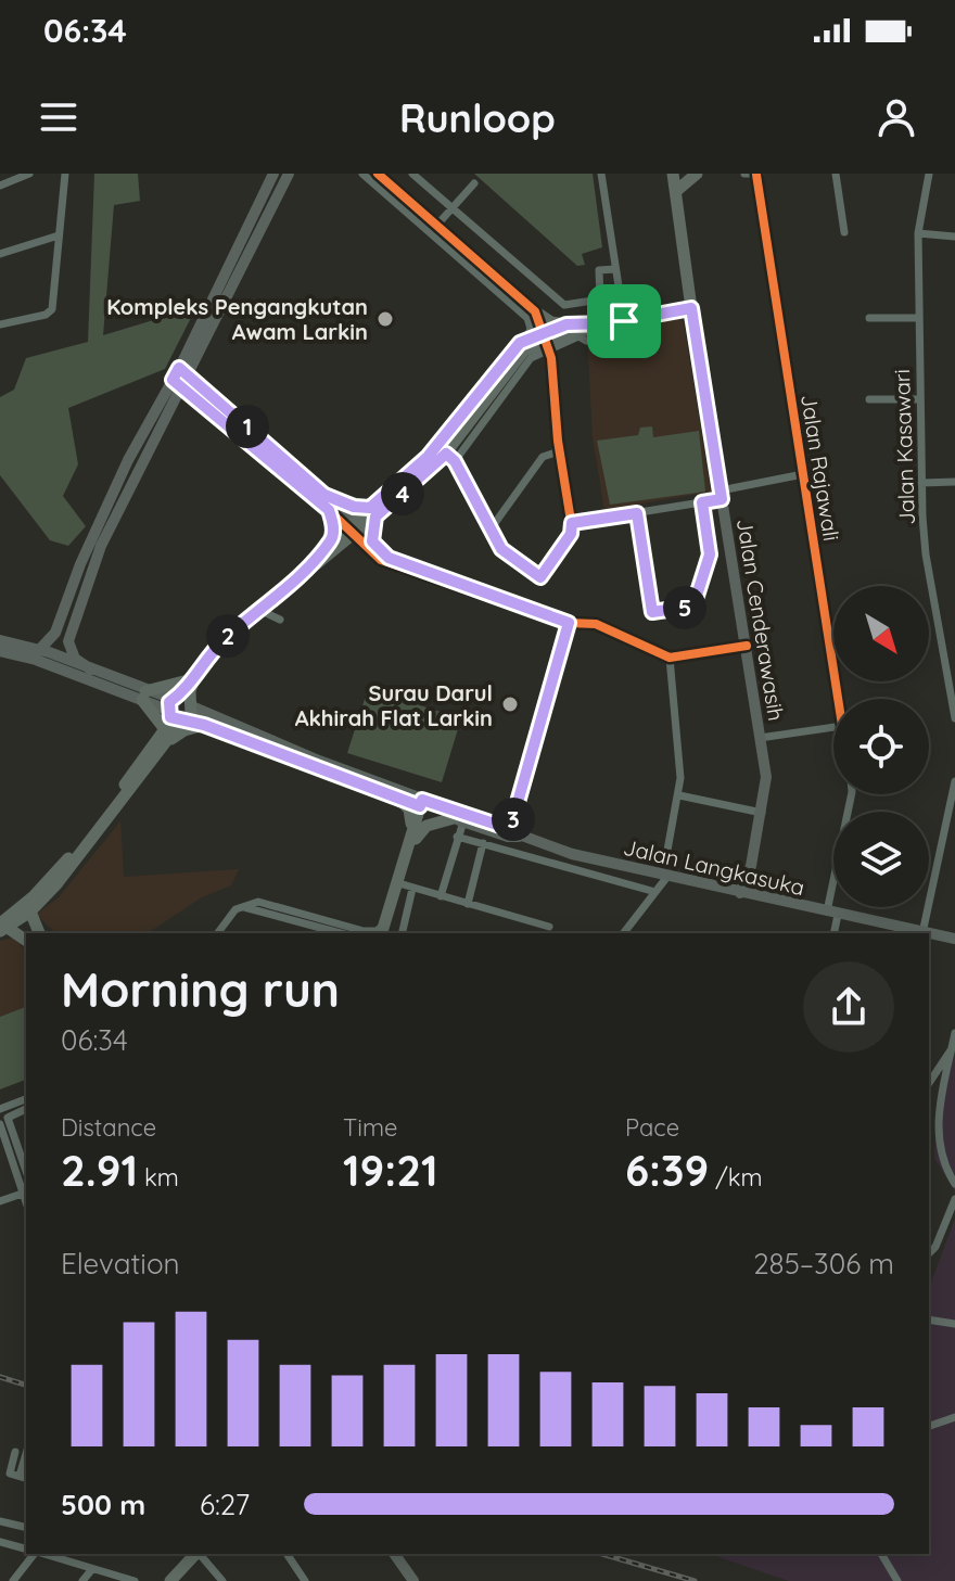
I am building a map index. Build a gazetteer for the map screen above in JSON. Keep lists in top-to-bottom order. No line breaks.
{"streets":{"main road":["Jalan Cenderawasih"],"street":["Jalan Kasawari","Jalan Rajawali","Jalan Langkasuka"]},"crossings":[["Jalan Cenderawasih","Jalan Langkasuka"]],"places":["Kompleks Pengangkutan Awam Larkin","Surau Darul Akhirah Flat Larkin"],"north":"bottom right","page":{"status":"06:34","header":"Runloop","pins":["1","4","5","2","3"],"heading":["Morning run","06:34"],"stats":[["Distance","2.91 km"],["Time","19:21"],["Pace","6:39 /km"]],"chart":["Elevation","285–306 m"],"list":[{"name":"500 m","note":"6:27"}]}}
